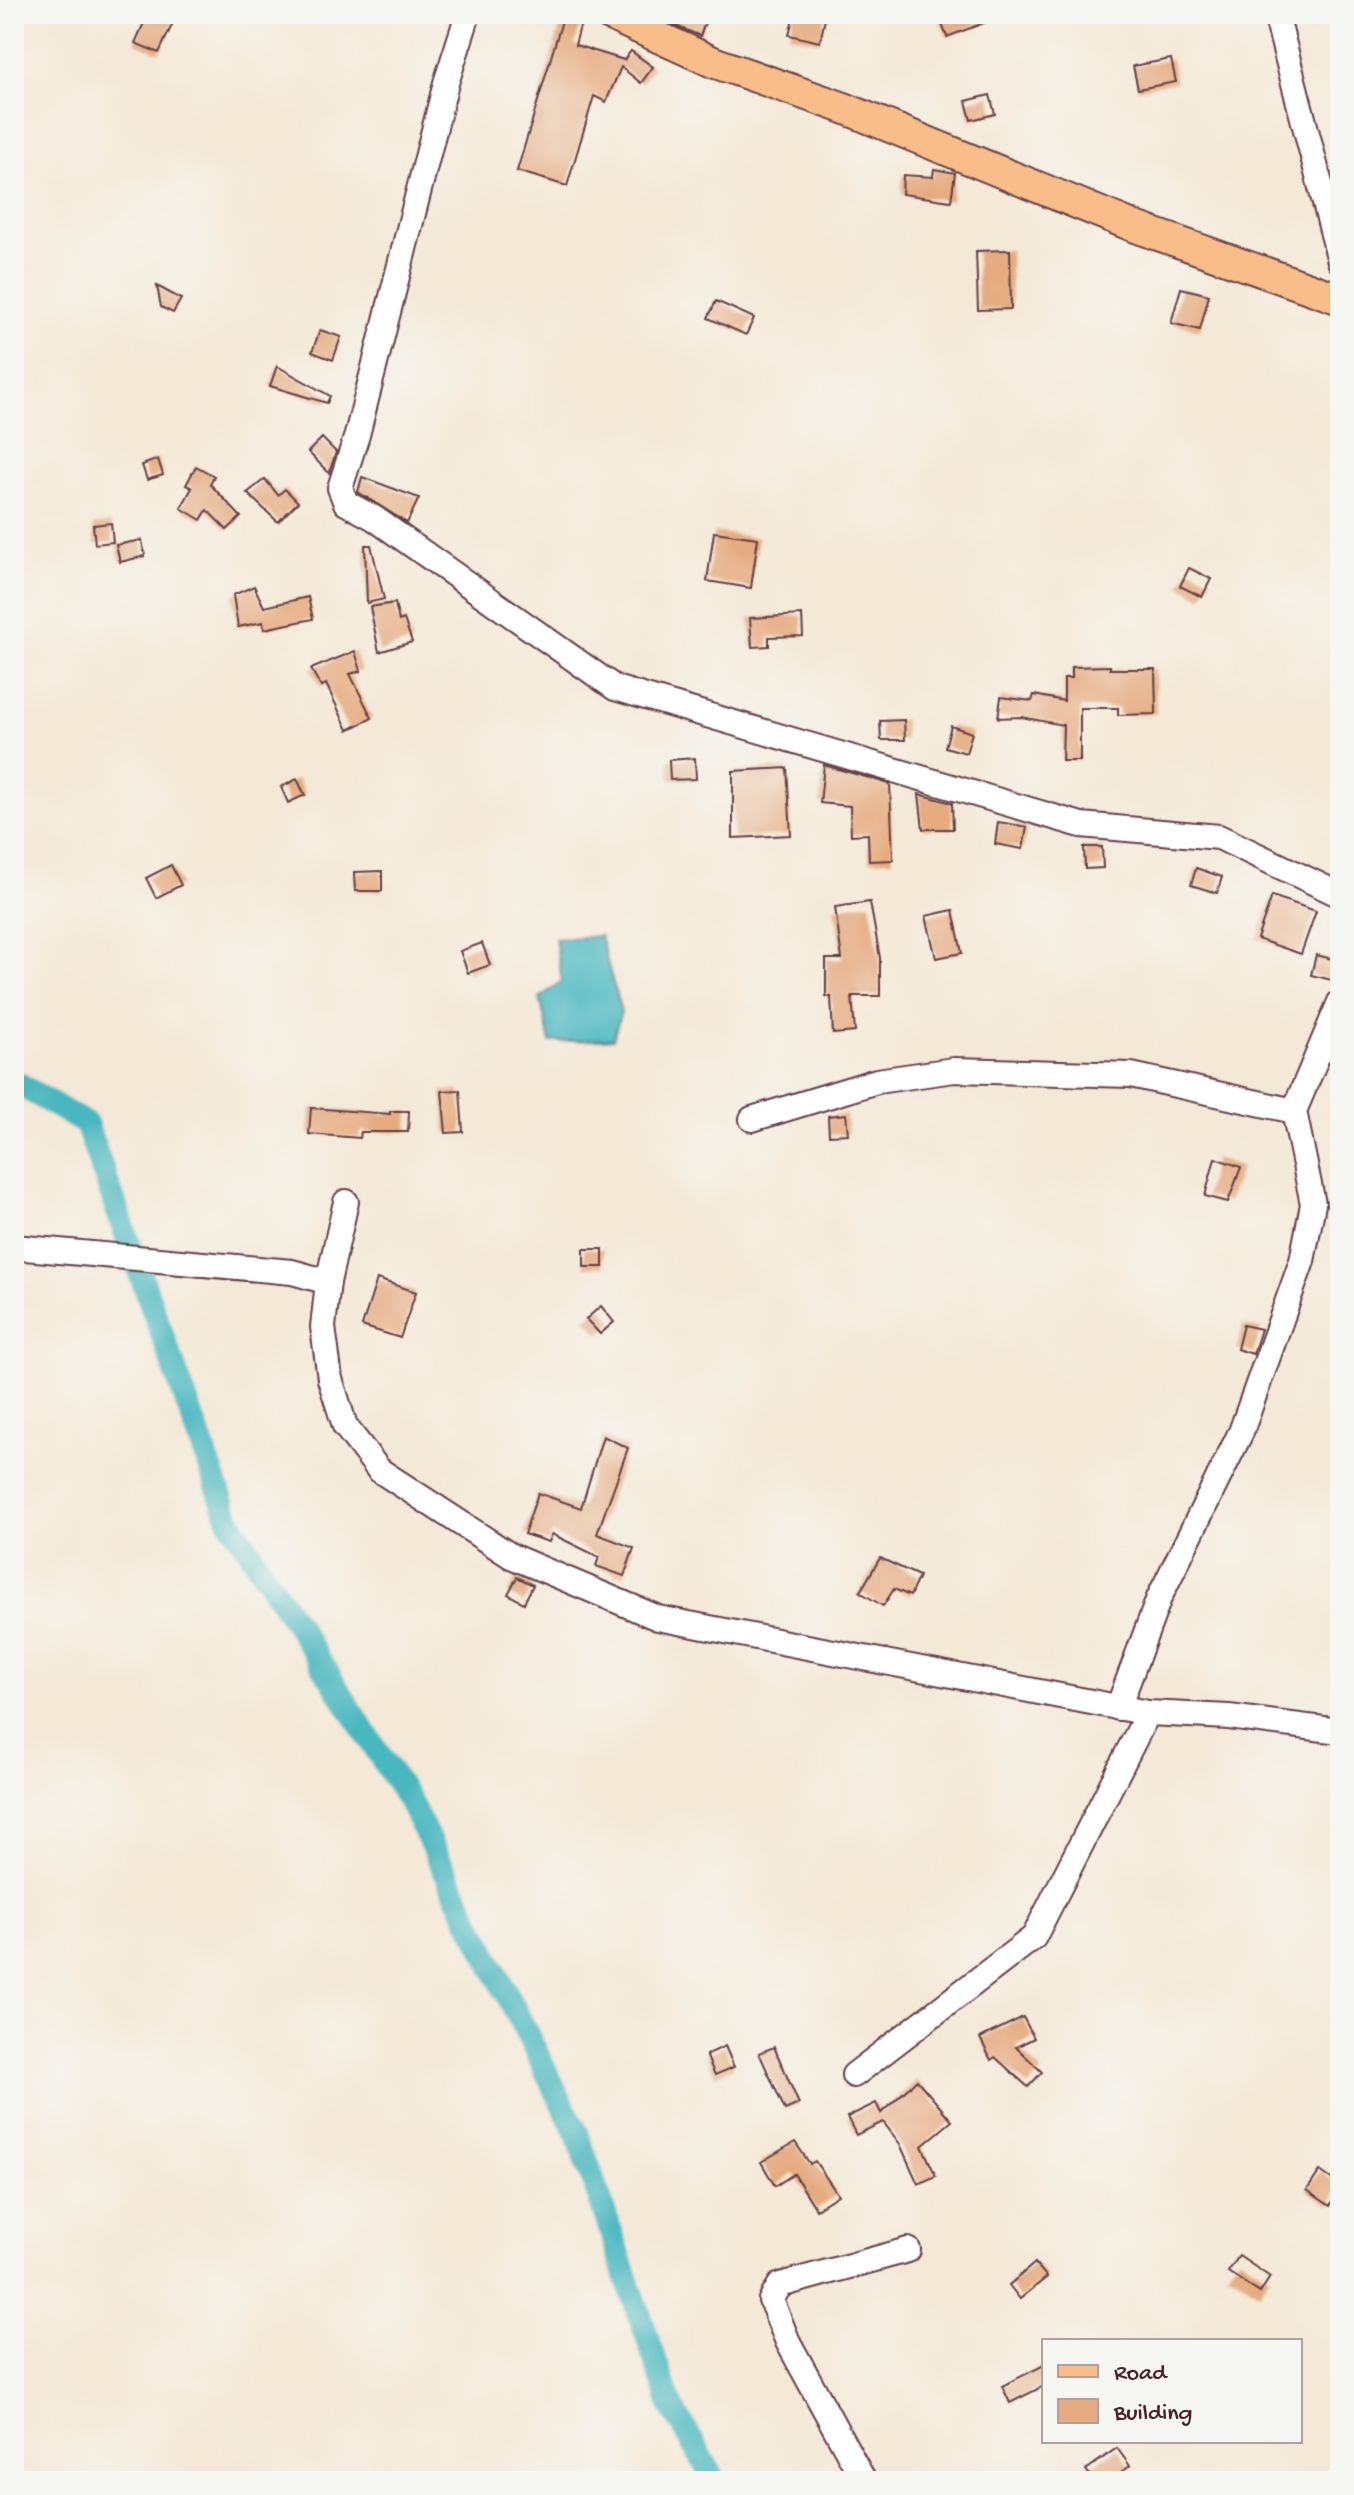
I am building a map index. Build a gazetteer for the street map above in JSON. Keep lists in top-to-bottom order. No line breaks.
{"legend":["Road","Building"]}
